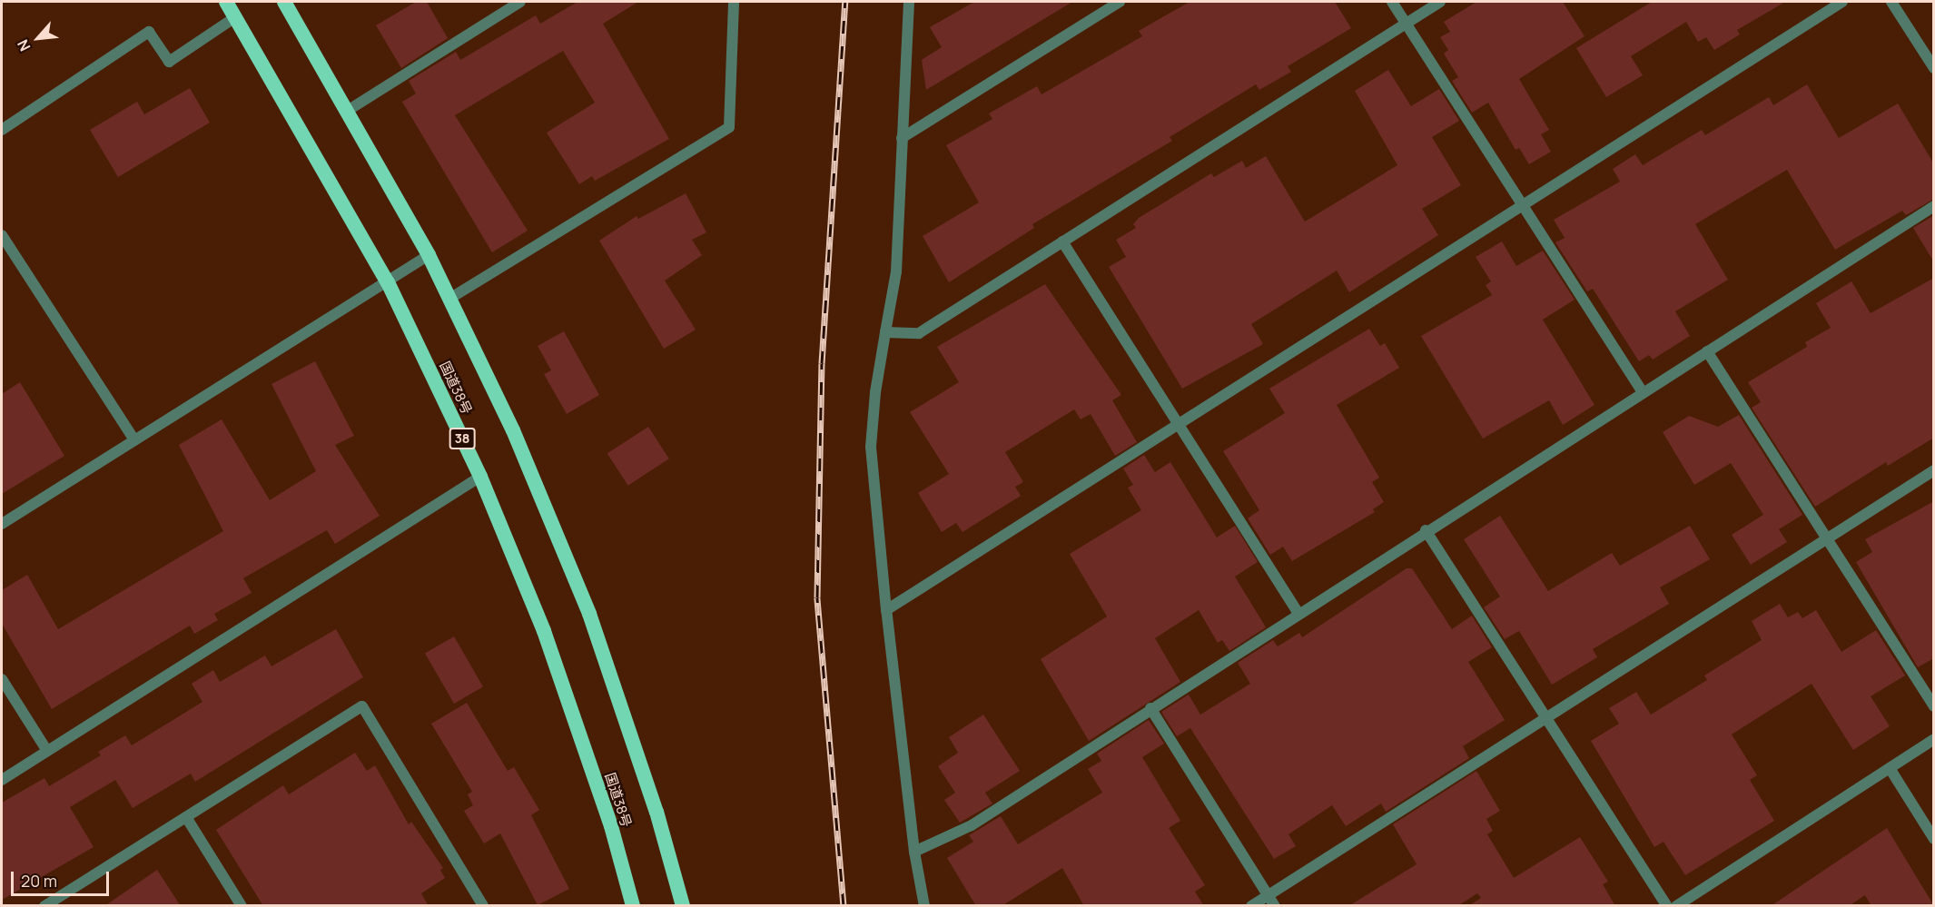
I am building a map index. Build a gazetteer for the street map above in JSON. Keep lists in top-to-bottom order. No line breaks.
{"streets":{"highway":["国道38号","38"]},"scale_bar":"20 m","north":"bottom left"}
